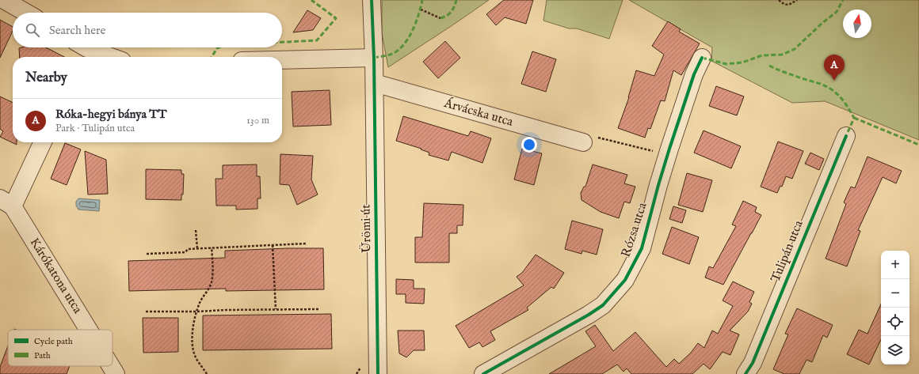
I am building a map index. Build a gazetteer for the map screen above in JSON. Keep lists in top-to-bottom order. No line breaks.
{"streets":{"street":["Árvácska utca","Ürömi út","Rózsa utca","Tulipán utca","Kárókatona utca"]},"crossings":[["Árvácska utca","Ürömi út"]],"legend":["Cycle path","Path"],"north":"top","page":{"search":"Search here","pins":"A","heading":"Nearby","list":[{"mark":"A","name":"Róka-hegyi bánya TT","note":"Park · Tulipán utca","value":"130 m"}],"map_buttons":["+","−"]}}
